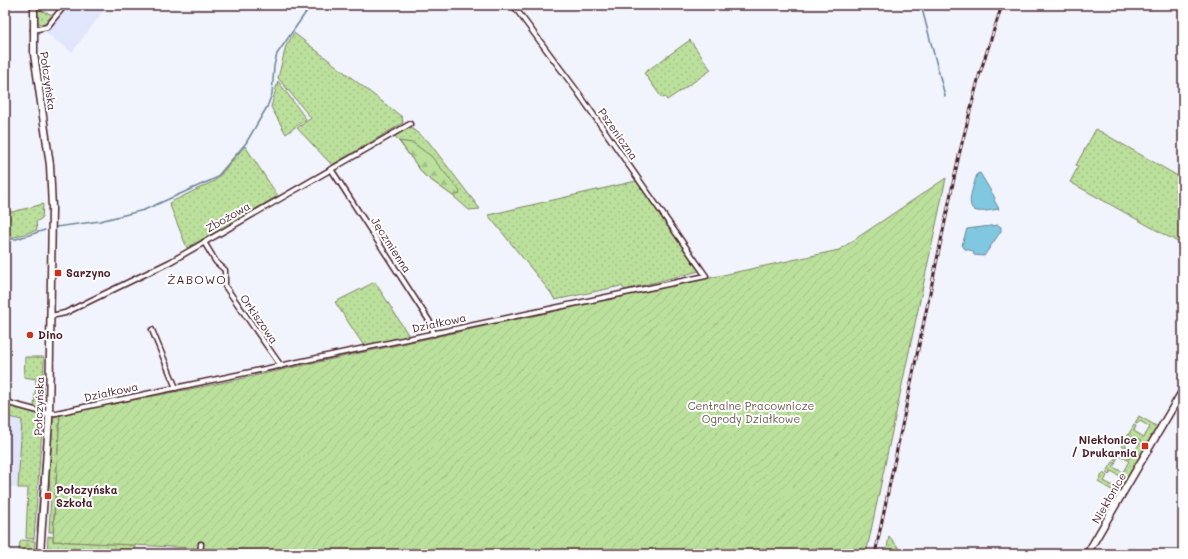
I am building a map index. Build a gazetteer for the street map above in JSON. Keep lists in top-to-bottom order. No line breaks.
{"streets":{"main road":["Połczyńska","Niekłonice"],"street":["Pszeniczna","Zbożowa","Jęczmienna","Orkiszowa","Działkowa"]},"crossings":[["Połczyńska","Zbożowa"],["Połczyńska","Działkowa"],["Pszeniczna","Działkowa"],["Zbożowa","Jęczmienna"],["Zbożowa","Orkiszowa"],["Jęczmienna","Działkowa"],["Orkiszowa","Działkowa"]],"districts":["ŻABOWO"],"parks":["Centralne Pracownicze Ogrody Działkowe"],"places":{"transit":["Sarzyno","Niekłonice / Drukarnia","Połczyńska Szkoła"],"other":["Dino"]}}
